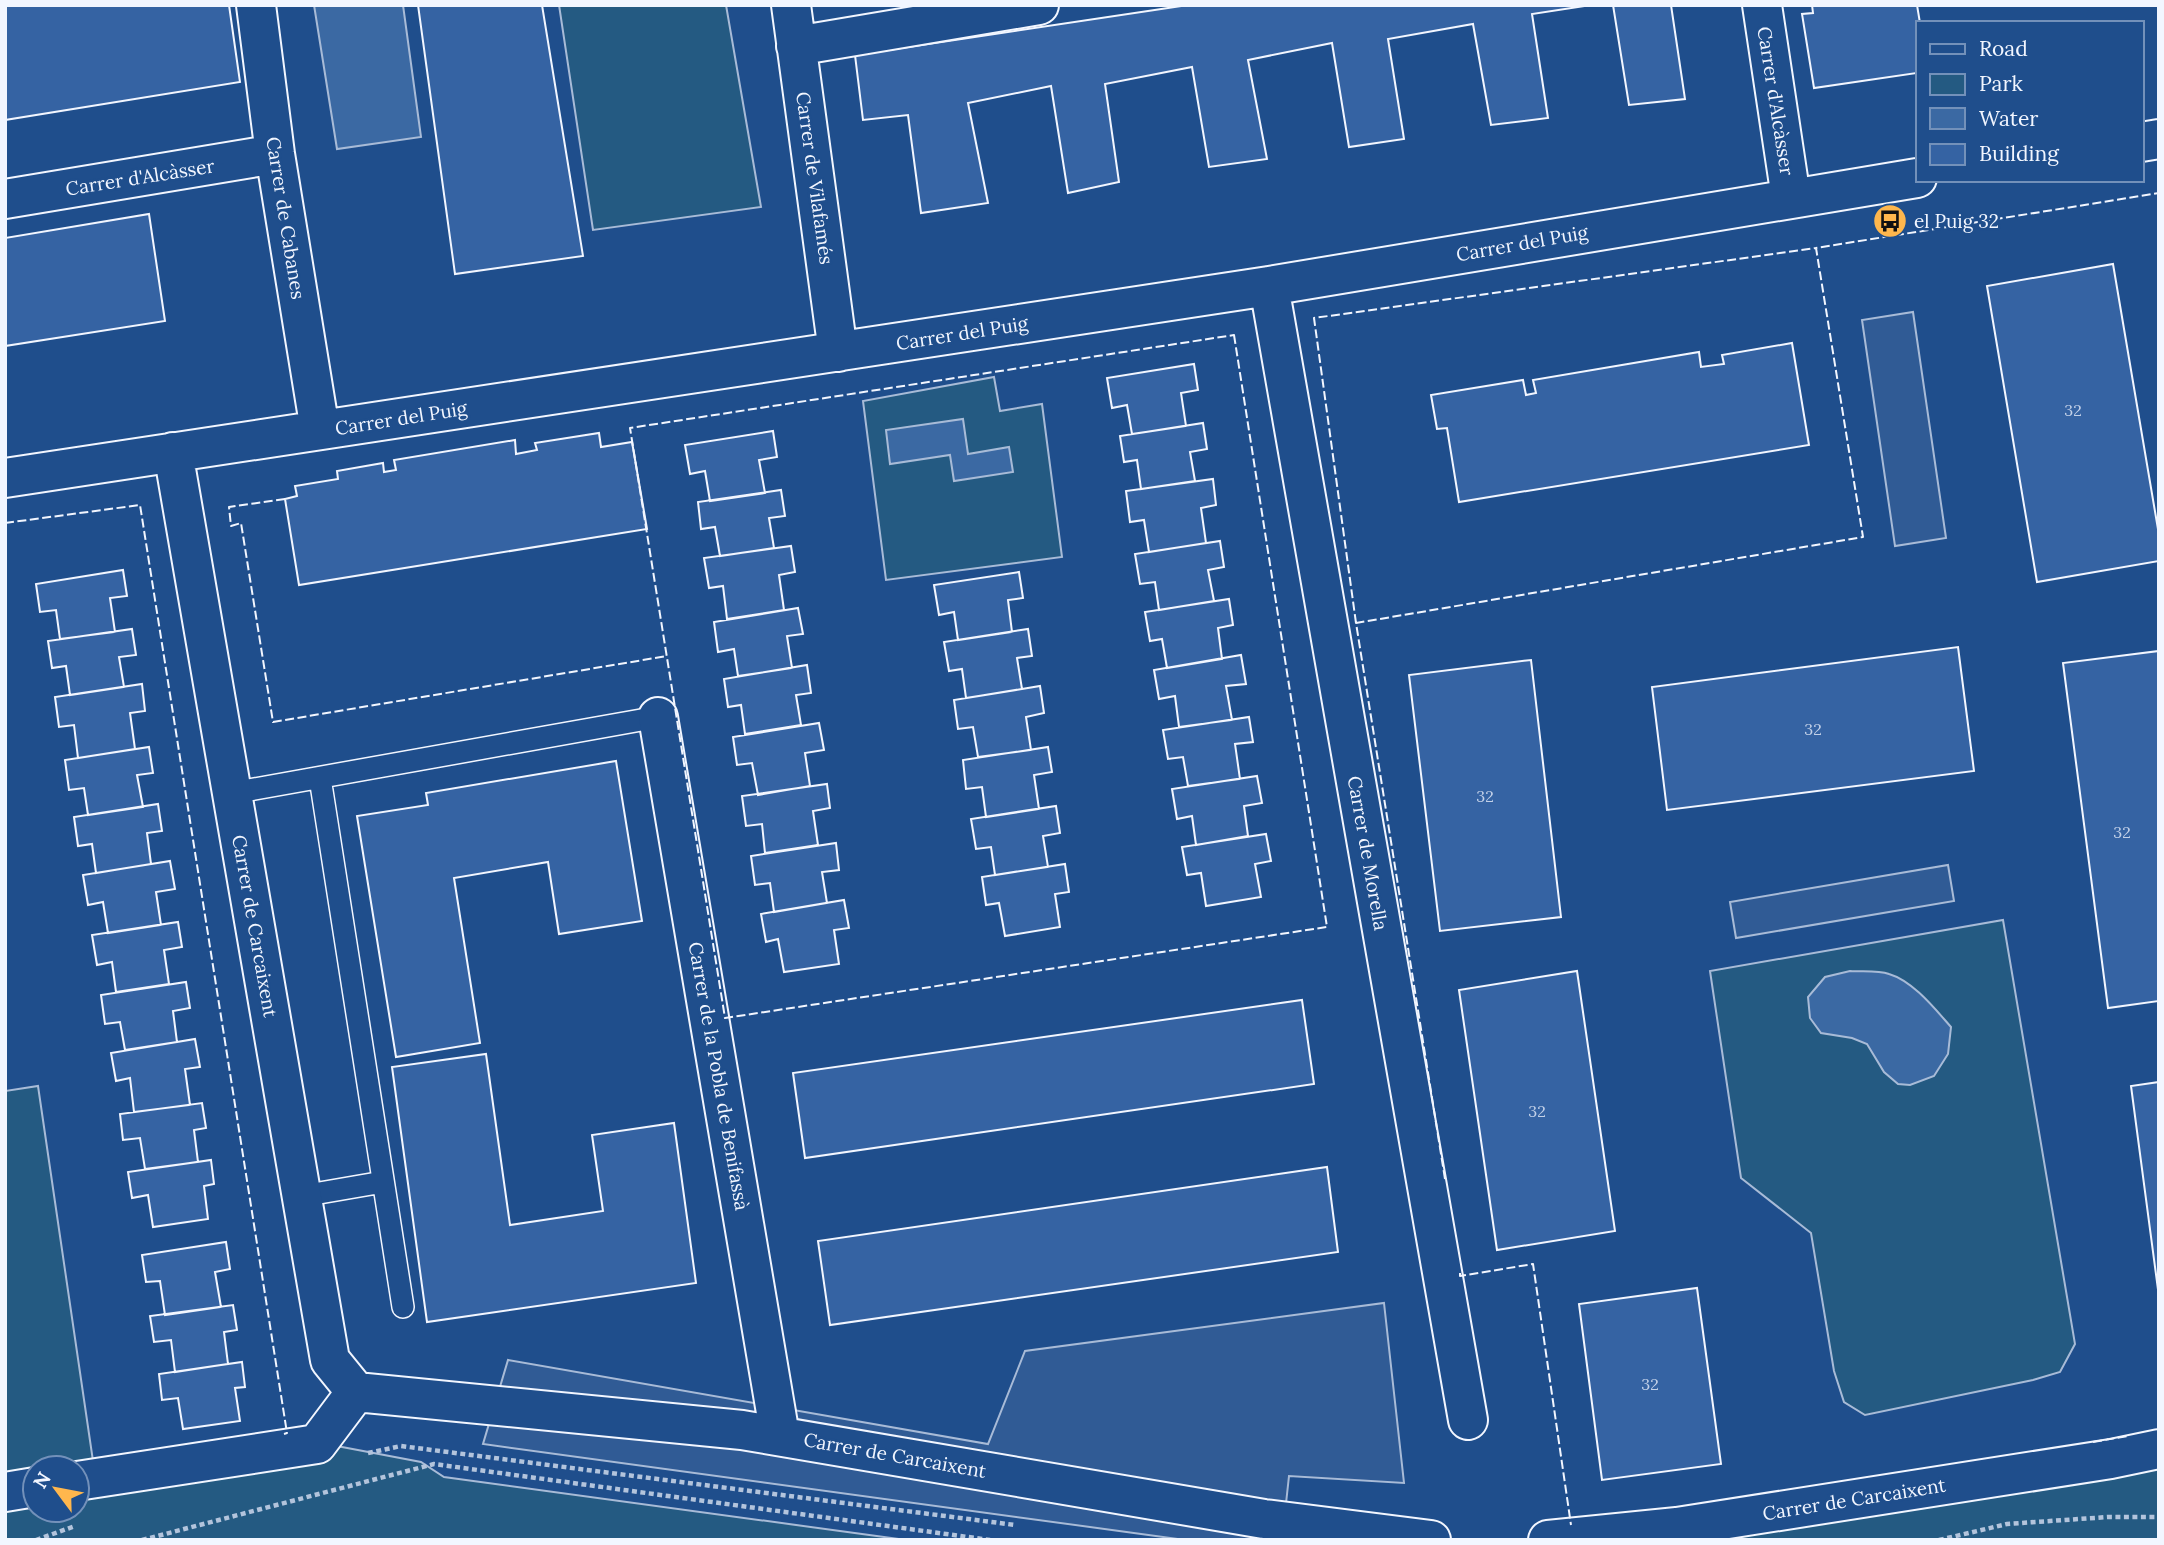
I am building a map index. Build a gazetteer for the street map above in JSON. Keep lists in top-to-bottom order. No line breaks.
{"streets":{"street":["Carrer d'Alcàsser","Carrer de Vilafamés","Carrer de Cabanes","Carrer del Puig","Carrer de Morella","Carrer de Carcaixent","Carrer de la Pobla de Benifassà"]},"crossings":[["Carrer d'Alcàsser","Carrer de Cabanes"],["Carrer d'Alcàsser","Carrer del Puig"],["Carrer de Vilafamés","Carrer del Puig"],["Carrer de Cabanes","Carrer del Puig"],["Carrer del Puig","Carrer de Morella"],["Carrer del Puig","Carrer de Carcaixent"],["Carrer de Carcaixent","Carrer de la Pobla de Benifassà"]],"places":{"bus stop":["el Puig 32"]},"house_numbers":["32","32","32","32","32","32"],"legend":["Road","Park","Water","Building"],"north":"top left"}
